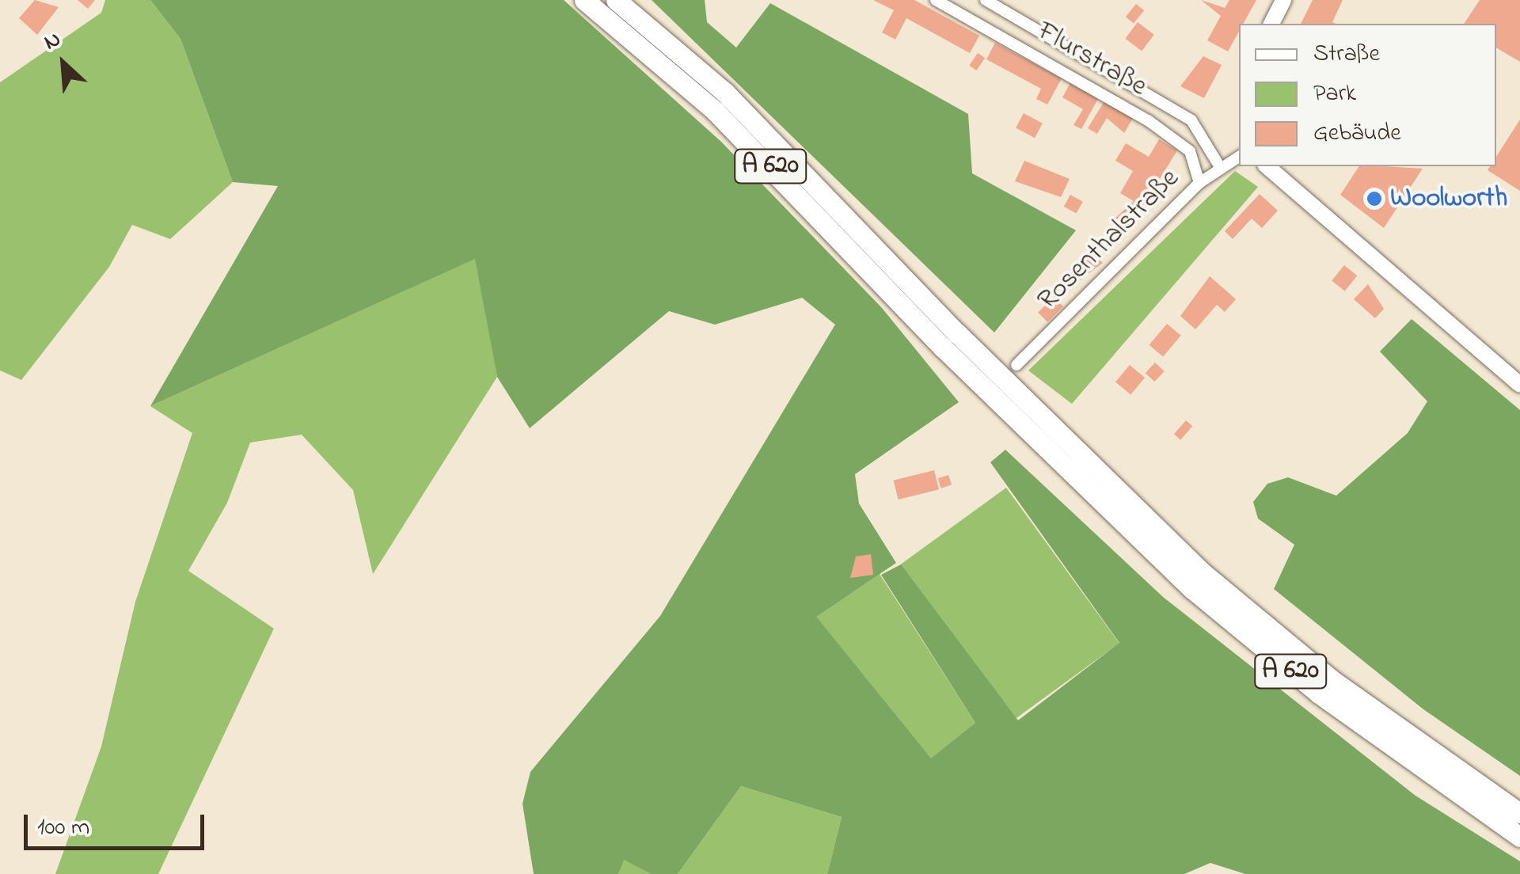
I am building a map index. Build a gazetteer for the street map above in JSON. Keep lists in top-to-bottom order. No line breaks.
{"streets":{"highway":["A 620"],"street":["Flurstraße","Rosenthalstraße"]},"crossings":[["Flurstraße","Rosenthalstraße"]],"places":["Woolworth"],"legend":["Straße","Park","Gebäude"],"scale_bar":"100 m","north":"top left"}
